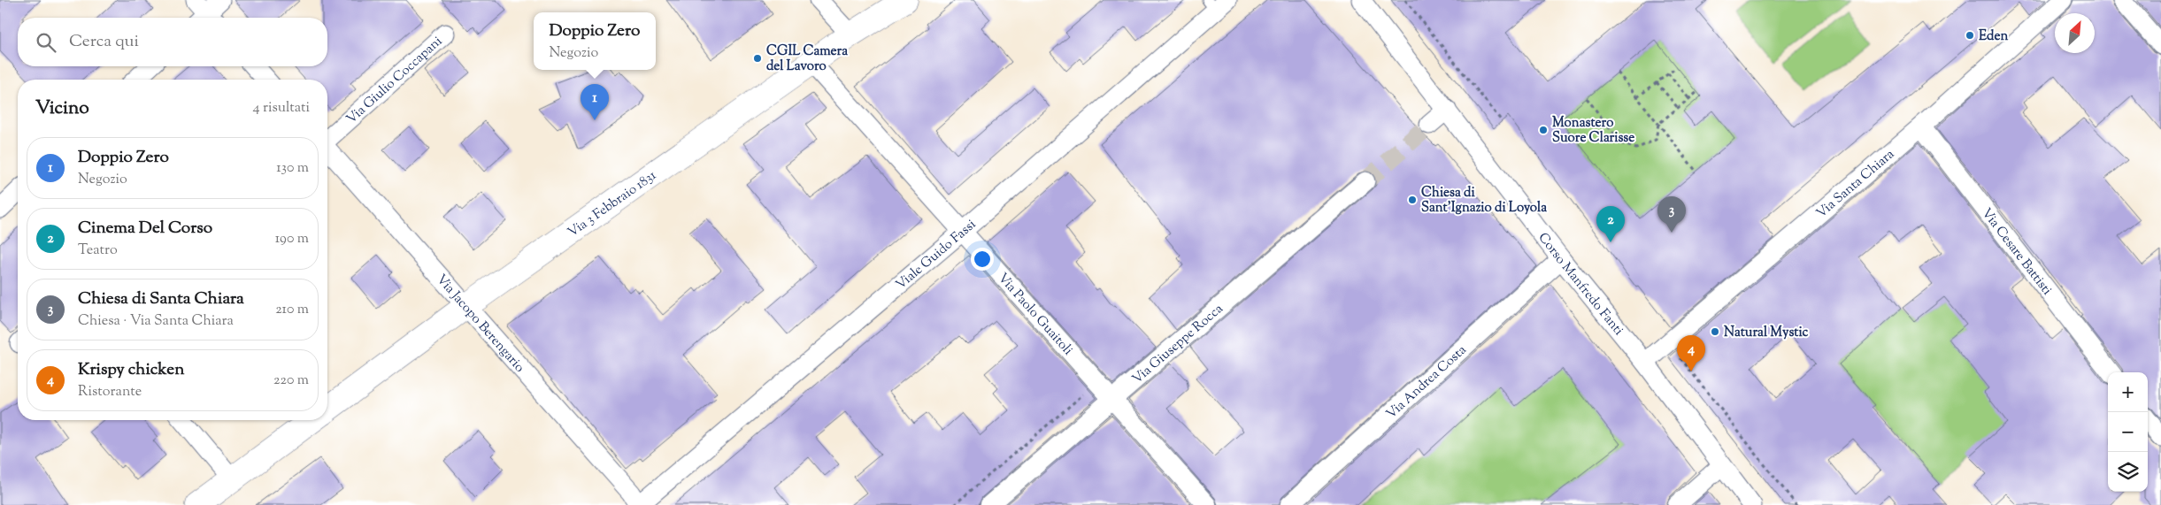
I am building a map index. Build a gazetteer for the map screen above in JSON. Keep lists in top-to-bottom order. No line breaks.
{"streets":{"street":["Via Giulio Coccapani","Via Santa Chiara","Via 3 Febbraio 1831","Via Cesare Battisti","Viale Guido Fassi","Corso Manfredo Fanti","Via Paolo Guaitoli","Via Jacopo Berengario","Via Giuseppe Rocca","Via Andrea Costa"]},"crossings":[["Via Santa Chiara","Via Cesare Battisti"],["Via Santa Chiara","Corso Manfredo Fanti"],["Via 3 Febbraio 1831","Via Paolo Guaitoli"],["Via 3 Febbraio 1831","Via Jacopo Berengario"],["Viale Guido Fassi","Via Paolo Guaitoli"],["Viale Guido Fassi","Via Jacopo Berengario"],["Corso Manfredo Fanti","Via Andrea Costa"],["Via Paolo Guaitoli","Via Giuseppe Rocca"]],"places":["Eden","CGIL Camera del Lavoro","Monastero Suore Clarisse","Chiesa di Sant'Ignazio di Loyola","Natural Mystic"],"north":"top right","page":{"popup":["Doppio Zero","Negozio"],"search":"Cerca qui","heading":["Vicino","4 risultati"],"pins":["1","3","2","4"],"list":[{"mark":"1","name":"Doppio Zero","note":"Negozio","value":"130 m"},{"mark":"2","name":"Cinema Del Corso","note":"Teatro","value":"190 m"},{"mark":"3","name":"Chiesa di Santa Chiara","note":"Chiesa · Via Santa Chiara","value":"210 m"},{"mark":"4","name":"Krispy chicken","note":"Ristorante","value":"220 m"}],"map_buttons":["+","−"]}}
